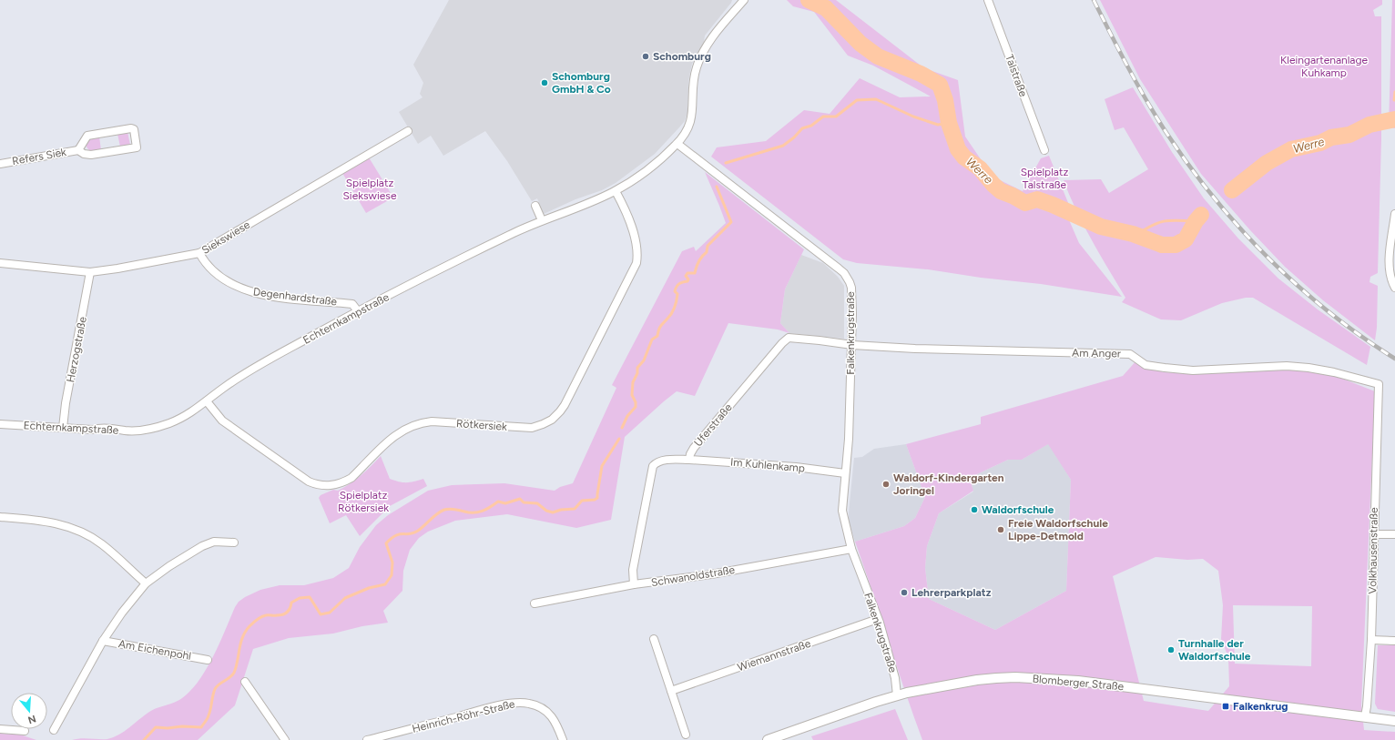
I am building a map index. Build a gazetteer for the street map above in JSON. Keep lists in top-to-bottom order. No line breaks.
{"streets":{"street":["Talstraße","Refers Siek","Siekswiese","Degenhardstraße","Echternkampstraße","Falkenkrugstraße","Herzogstraße","Am Anger","Rötkersiek","Uferstraße","Im Kuhlenkamp","Volkhausenstraße","Schwanoldstraße","Am Eichenpohl","Wiemannstraße","Blomberger Straße","Heinrich-Röhr-Straße"]},"crossings":[["Siekswiese","Degenhardstraße"],["Siekswiese","Herzogstraße"],["Degenhardstraße","Echternkampstraße"],["Echternkampstraße","Falkenkrugstraße"],["Echternkampstraße","Herzogstraße"],["Echternkampstraße","Rötkersiek"],["Falkenkrugstraße","Am Anger"],["Falkenkrugstraße","Uferstraße"],["Falkenkrugstraße","Im Kuhlenkamp"],["Falkenkrugstraße","Schwanoldstraße"],["Falkenkrugstraße","Wiemannstraße"],["Falkenkrugstraße","Blomberger Straße"],["Am Anger","Uferstraße"],["Am Anger","Volkhausenstraße"],["Uferstraße","Im Kuhlenkamp"],["Uferstraße","Schwanoldstraße"],["Volkhausenstraße","Blomberger Straße"]],"water":["Werre"],"parks":["Kleingartenanlage Kuhkamp","Spielplatz Talstraße","Spielplatz Siekswiese","Spielplatz Rötkersiek"],"places":{"other":["Schomburg","Schomburg GmbH & Co","Waldorf-Kindergarten Joringel","Waldorfschule","Freie Waldorfschule Lippe-Detmold","Lehrerparkplatz","Turnhalle der Waldorfschule"],"transit":["Falkenkrug"]},"north":"bottom"}
